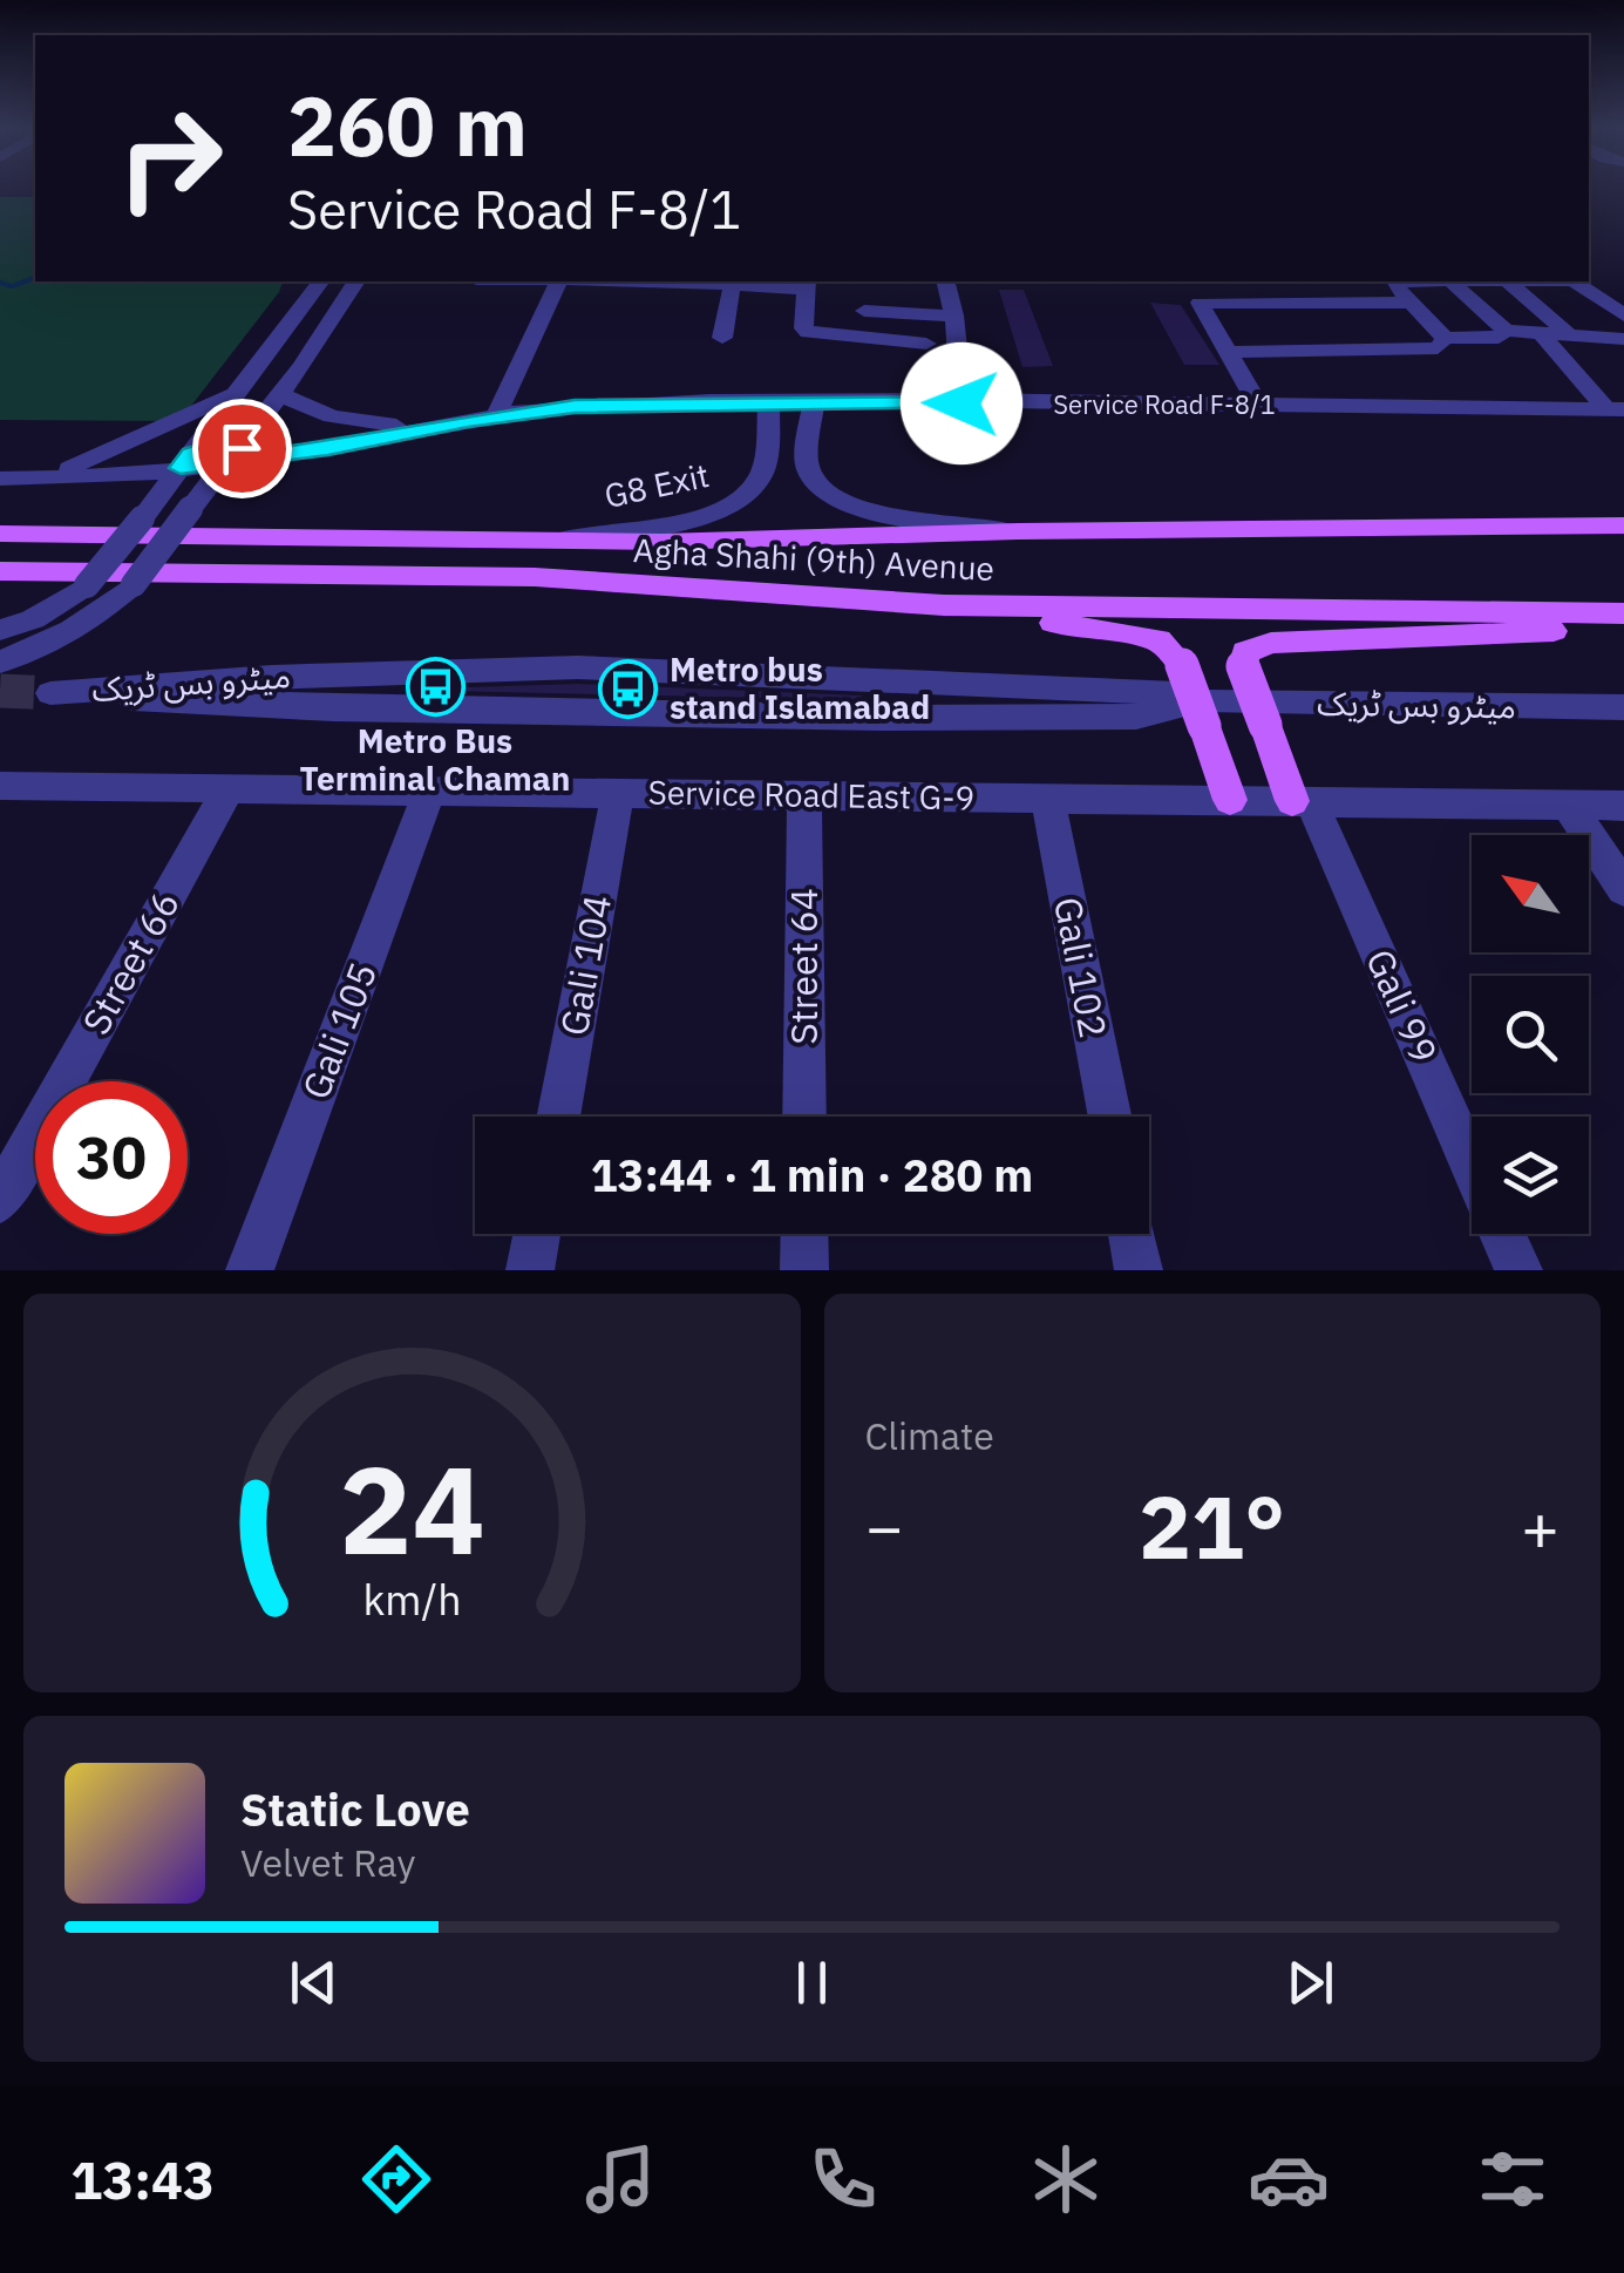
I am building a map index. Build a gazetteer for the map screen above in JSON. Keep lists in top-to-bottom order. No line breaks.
{"streets":{"main road":["Agha Shahi (9th) Avenue"],"street":["Service Road F-8/1","G8 Exit","میٹرو بس ٹریک","Service Road East G-9","Street 66","Gali 104","Street 64","Gali 102","Gali 99","Gali 105"]},"crossings":[["Service Road F-8/1","G8 Exit"],["G8 Exit","Agha Shahi (9th) Avenue"],["Service Road East G-9","Street 66"],["Service Road East G-9","Gali 104"],["Service Road East G-9","Street 64"],["Service Road East G-9","Gali 102"],["Service Road East G-9","Gali 99"],["Service Road East G-9","Gali 105"]],"places":{"bus stop":["Metro Bus Terminal Chaman","Metro bus stand Islamabad"]},"north":"top left","page":{"turn":["260 m","Service Road F-8/1"],"limit":"30","trip":"13:44 · 1 min · 280 m","tile":"Climate","heat":["−","21°","+"],"song":["Static Love","Velvet Ray"],"tabs":"13:43","gauge":["24","km/h"]}}
